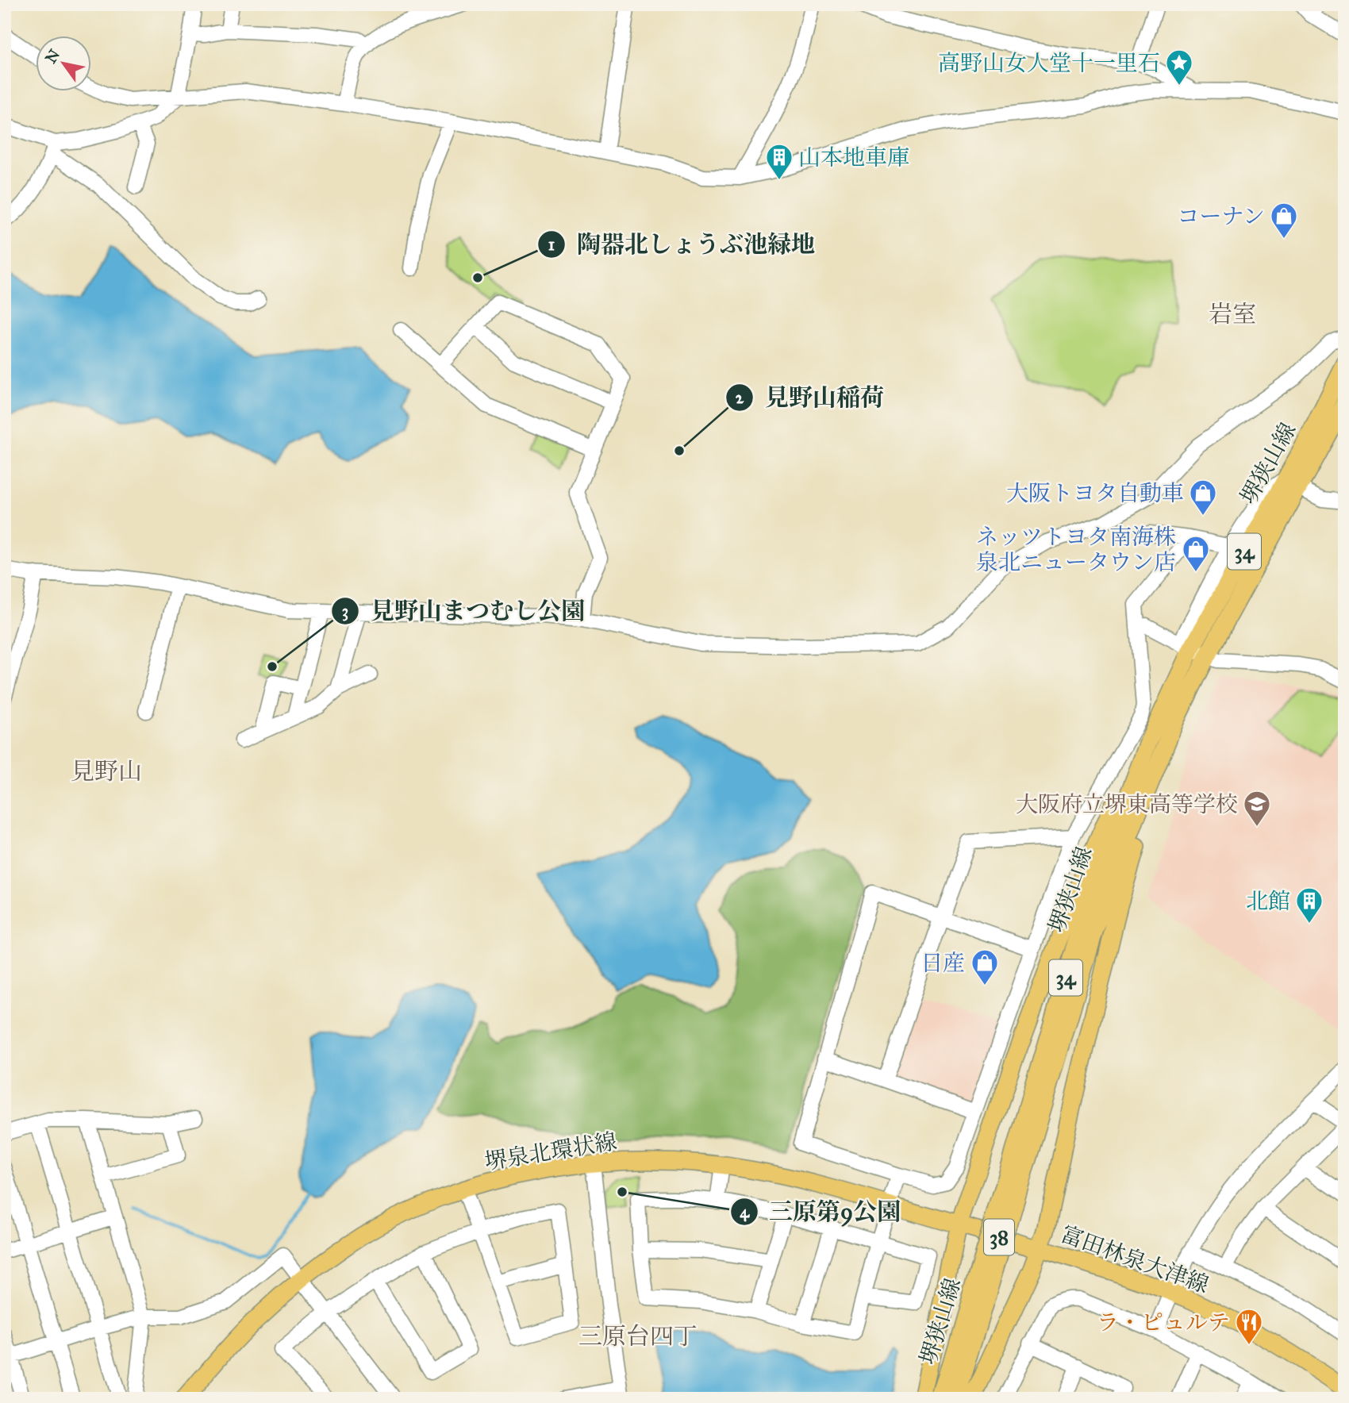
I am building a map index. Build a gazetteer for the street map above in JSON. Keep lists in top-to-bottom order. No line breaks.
{"streets":{"main road":["堺狭山線","34","堺泉北環状線","38","富田林泉大津線"]},"crossings":[["堺泉北環状線","富田林泉大津線"]],"districts":["岩室","見野山","三原台四丁"],"places":{"place":["高野山女人堂十一里石"],"building":["山本地車庫","北館"],"shop":["コーナン","大阪トヨタ自動車","ネッツトヨタ南海株 泉北ニュータウン店","日産"],"other":["陶器北しょうぶ池緑地","見野山稲荷","見野山まつむし公園","三原第9公園"],"school or university":["大阪府立堺東高等学校"],"restaurant":["ラ・ピュルテ"]},"north":"top left"}
